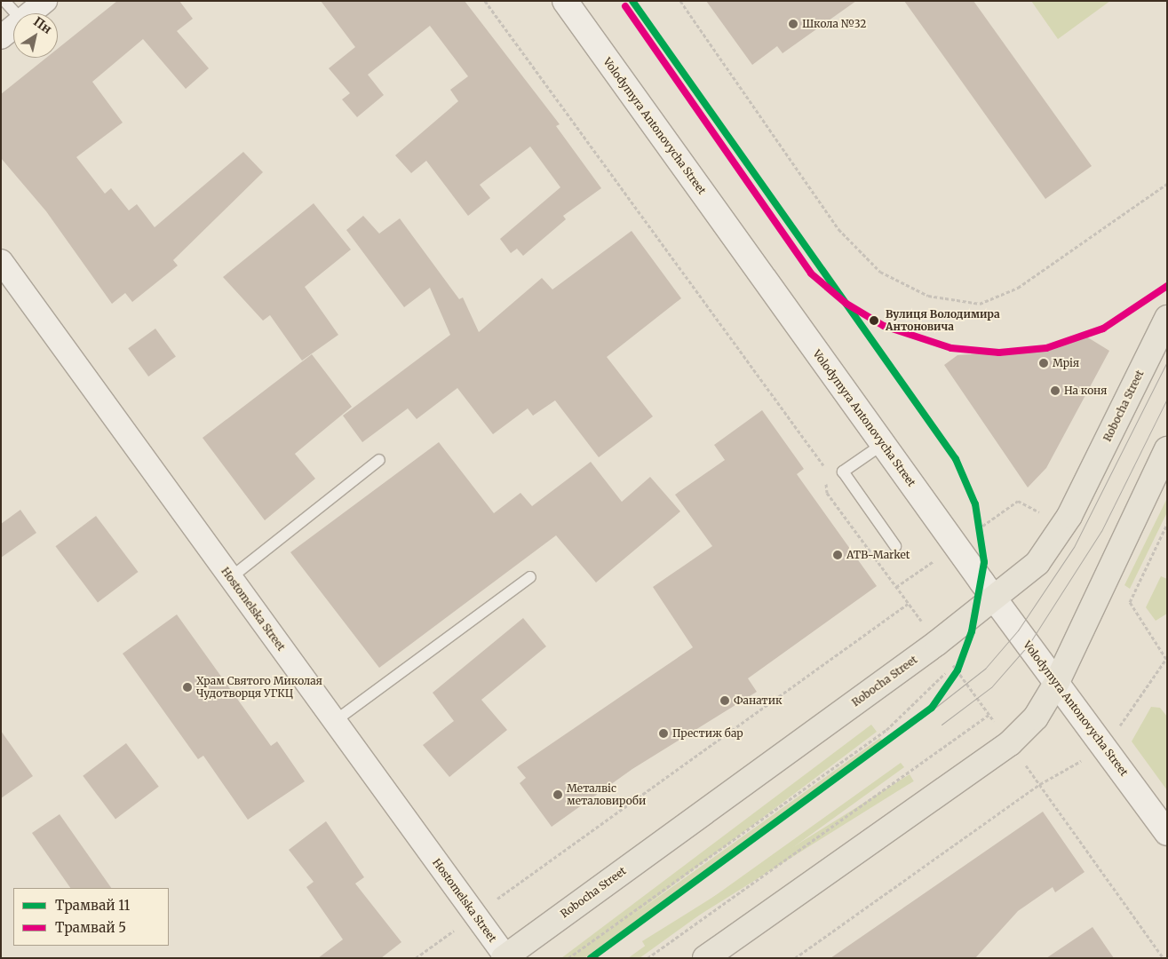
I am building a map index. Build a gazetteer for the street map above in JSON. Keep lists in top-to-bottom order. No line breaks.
{"streets":{"main road":["Robocha Street"],"street":["Volodymyra Antonovycha Street","Hostomelska Street"]},"crossings":[["Volodymyra Antonovycha Street","Robocha Street"],["Robocha Street","Hostomelska Street"]],"places":["Школа №32","Вулиця Володимира Антоновича","Мрія","На коня","ATB-Market","Храм Святого Миколая Чудотворця УГКЦ","Фанатик","Престиж бар","Металвіс металовироби"],"lines":["tram line 11","tram line 5"],"legend":["Трамвай 11","Трамвай 5"],"north":"top right"}
